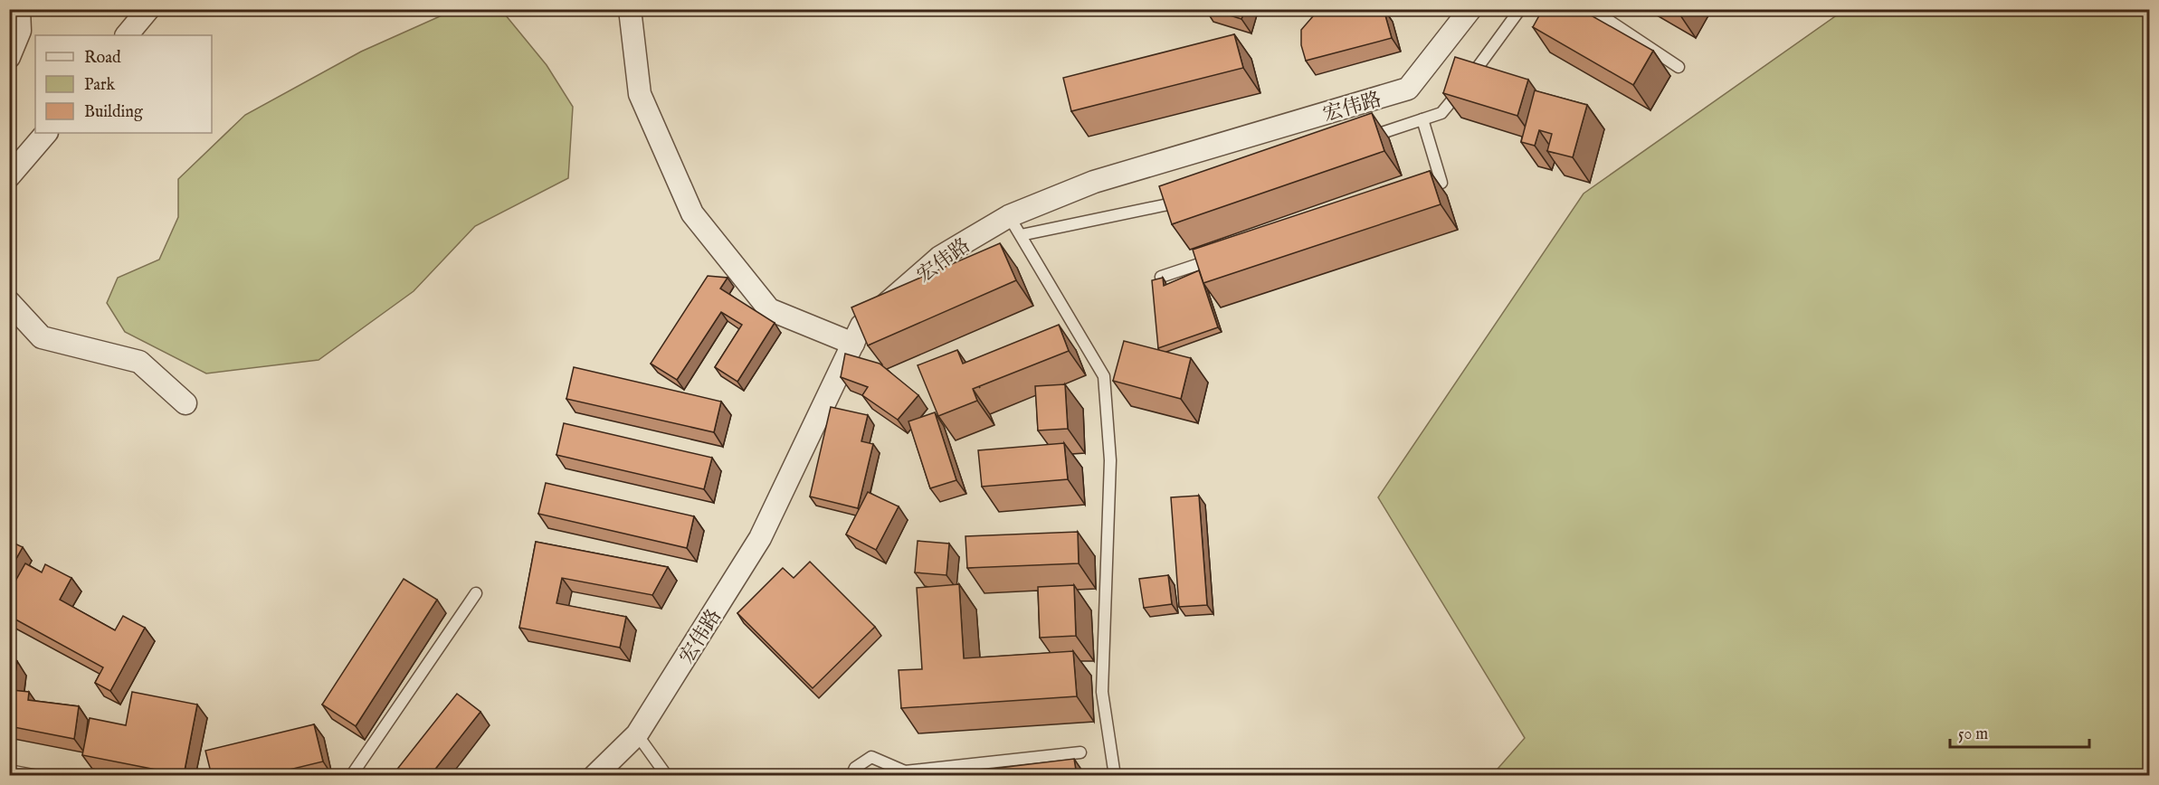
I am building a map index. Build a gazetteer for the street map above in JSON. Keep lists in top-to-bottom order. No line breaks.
{"streets":{"street":["宏伟路"]},"legend":["Road","Park","Building"],"scale_bar":"50 m"}
